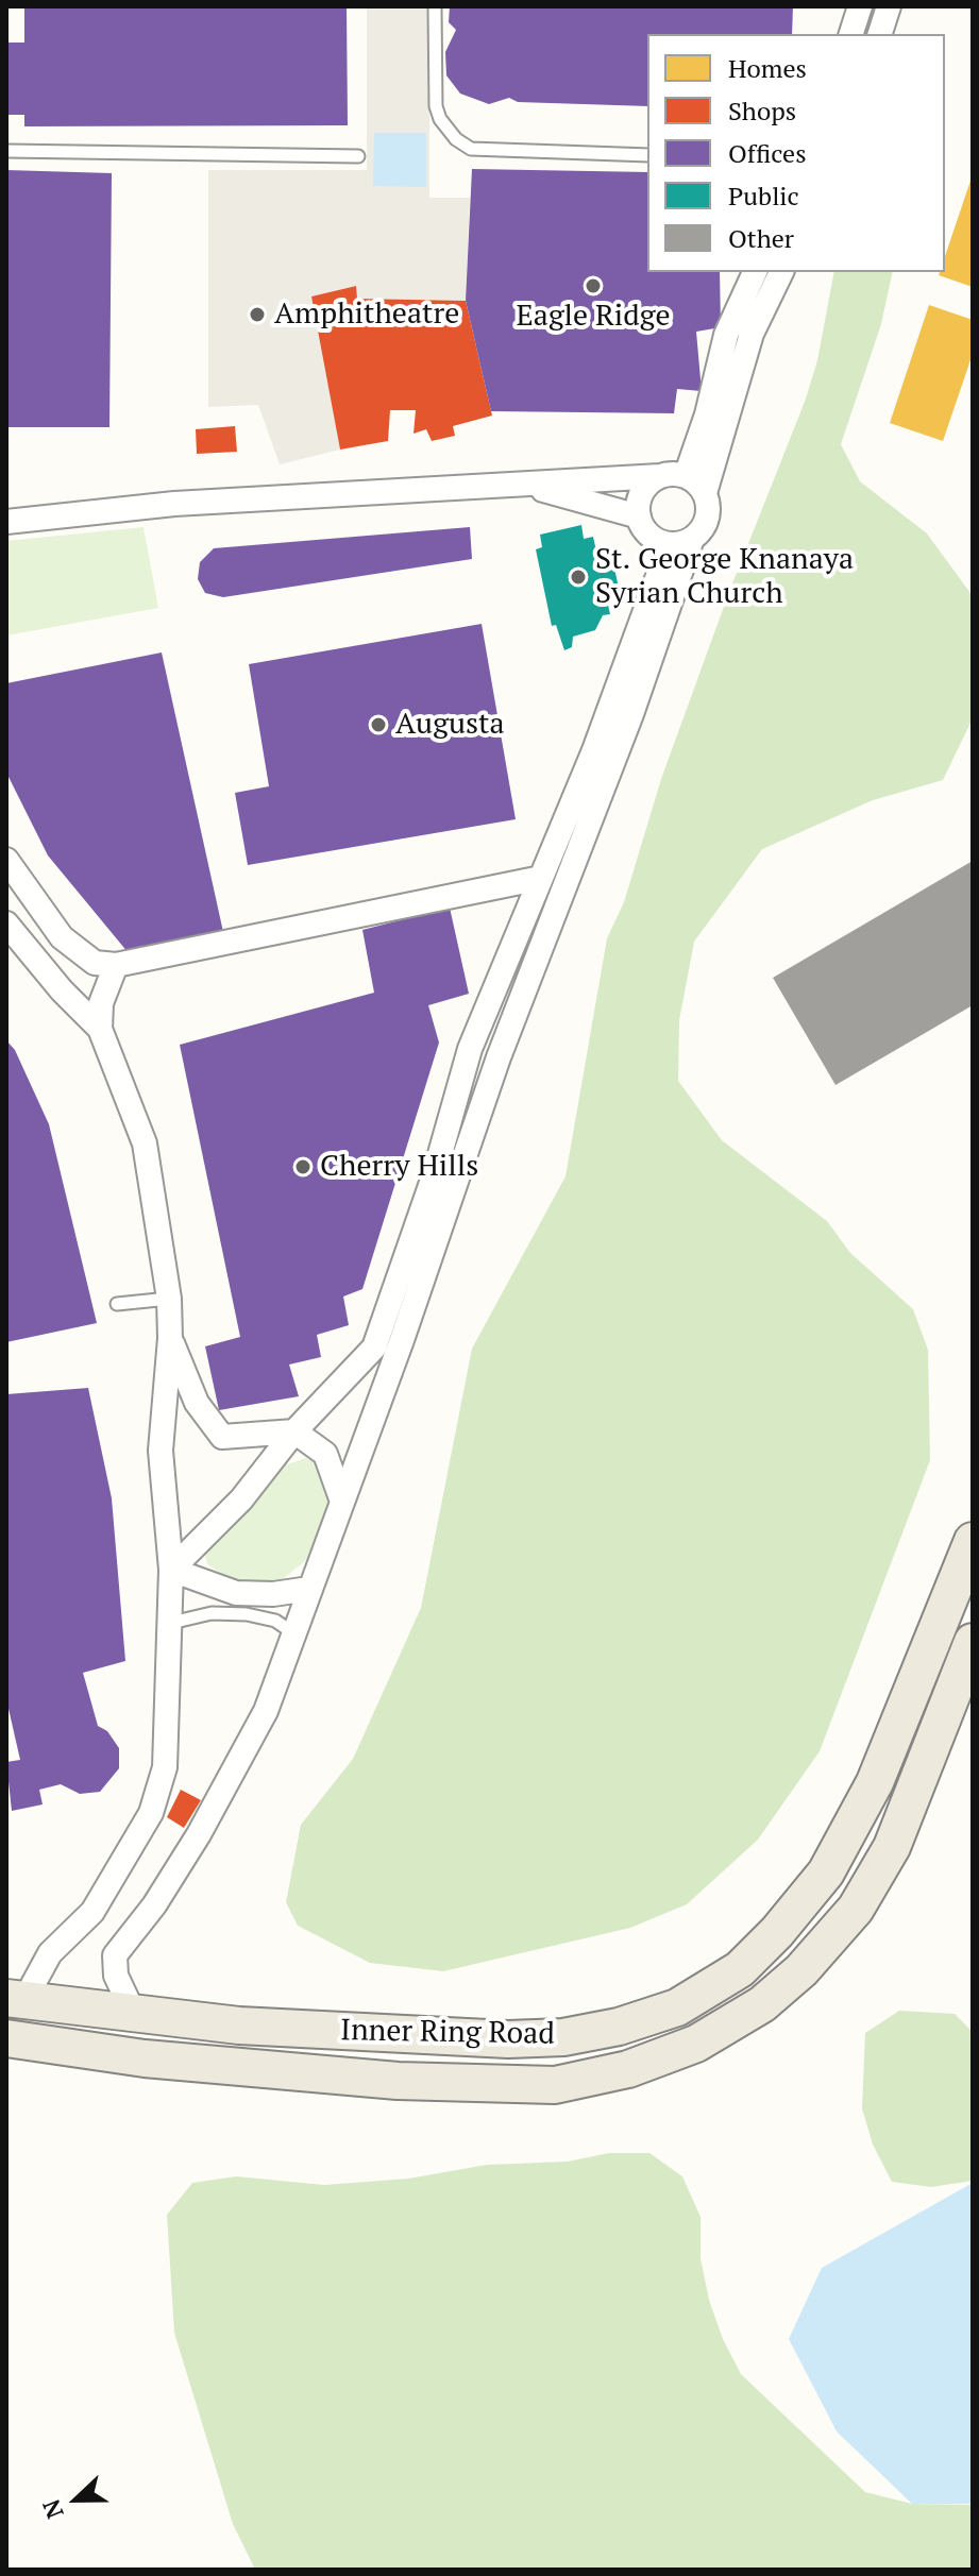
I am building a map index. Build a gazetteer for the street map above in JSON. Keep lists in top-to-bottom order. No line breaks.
{"streets":{"main road":["Inner Ring Road"]},"places":["Eagle Ridge","Amphitheatre","St. George Knanaya Syrian Church","Augusta","Cherry Hills"],"legend":["Homes","Shops","Offices","Public","Other"],"north":"left"}
